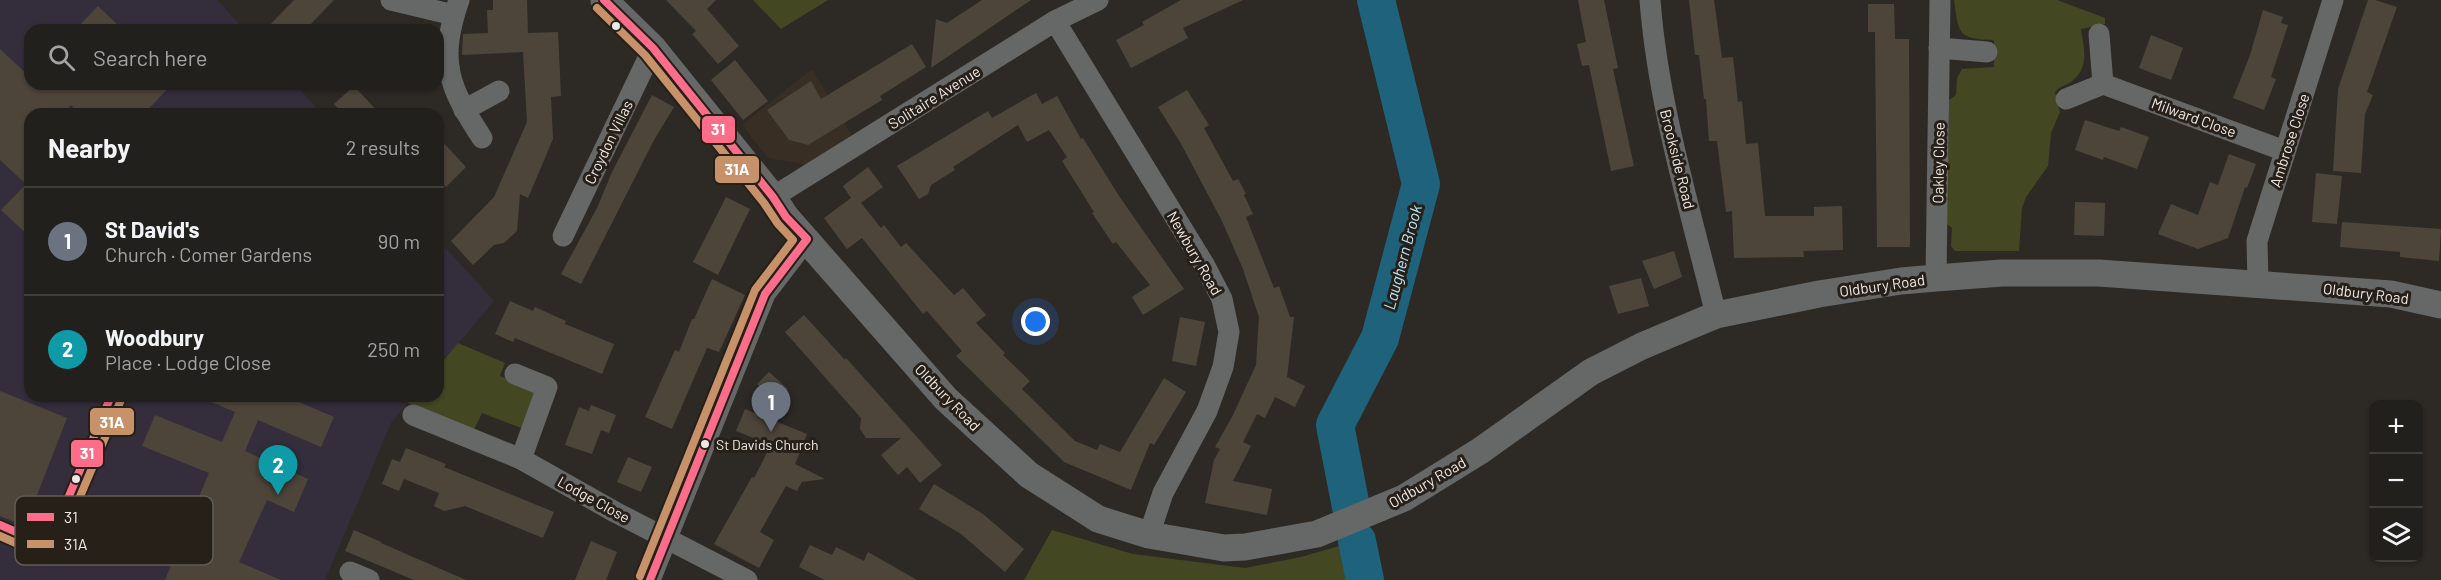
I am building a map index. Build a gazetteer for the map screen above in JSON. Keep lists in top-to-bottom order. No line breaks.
{"streets":{"street":["Solitaire Avenue","Milward Close","Ambrose Close","Croydon Villas","Brookside Road","Oakley Close","Newbury Road","Oldbury Road","Lodge Close"]},"crossings":[["Solitaire Avenue","Newbury Road"],["Solitaire Avenue","Oldbury Road"],["Milward Close","Ambrose Close"],["Ambrose Close","Oldbury Road"],["Croydon Villas","Oldbury Road"],["Brookside Road","Oldbury Road"],["Oakley Close","Oldbury Road"],["Newbury Road","Oldbury Road"]],"water":["Laughern Brook"],"places":["St Davids Church"],"lines":["transit line 31","transit line 31A"],"legend":["31","31A"],"page":{"search":"Search here","heading":["Nearby","2 results"],"list":[{"mark":"1","name":"St David's","note":"Church · Comer Gardens","value":"90 m"},{"mark":"2","name":"Woodbury","note":"Place · Lodge Close","value":"250 m"}],"pins":["1","2"],"map_buttons":["+","−"]}}
